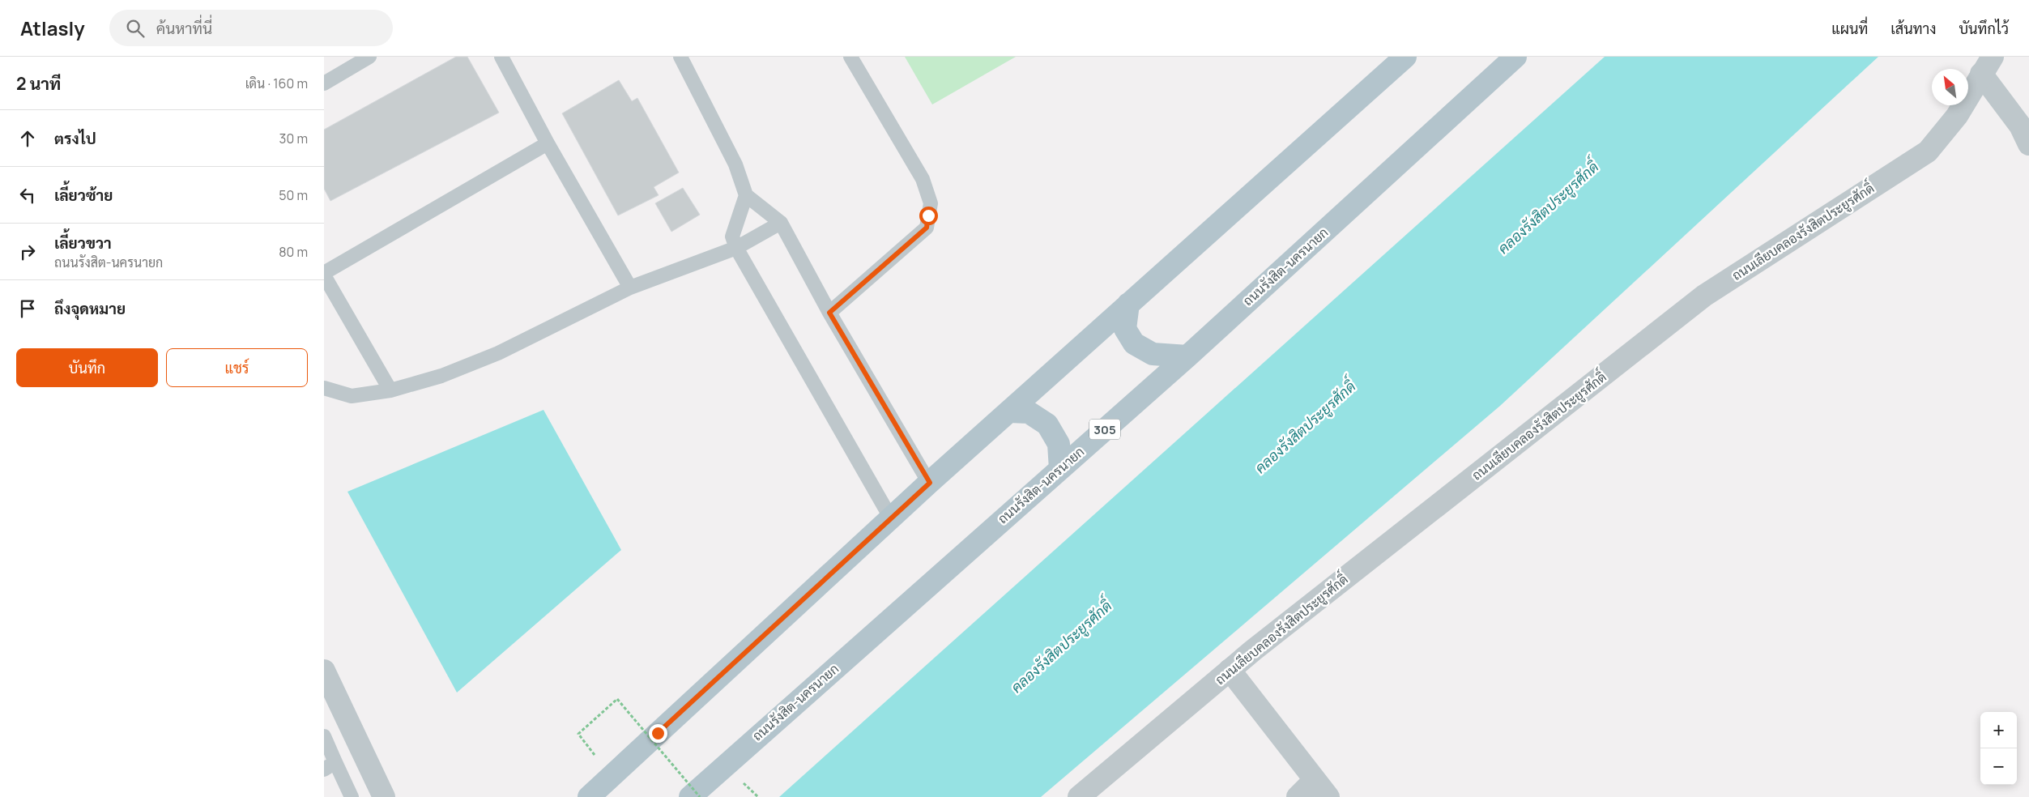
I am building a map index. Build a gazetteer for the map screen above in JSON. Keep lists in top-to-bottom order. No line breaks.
{"streets":{"main road":["ถนนรังสิต-นครนายก","305"],"street":["ถนนเลียบคลองรังสิตประยูรศักดิ์"]},"water":["คลองรังสิตประยูรศักดิ์"],"north":"top left","page":{"header":"Atlasly","search":"ค้นหาที่นี่","nav":["แผนที่","เส้นทาง","บันทึกไว้"],"heading":["2 นาที","เดิน · 160 m"],"list":[["ตรงไป","30 m"],["เลี้ยวซ้าย","50 m"],["เลี้ยวขวา","ถนนรังสิต-นครนายก","80 m"],"ถึงจุดหมาย"],"buttons":["บันทึก","แชร์"],"map_buttons":["+","−"]}}
